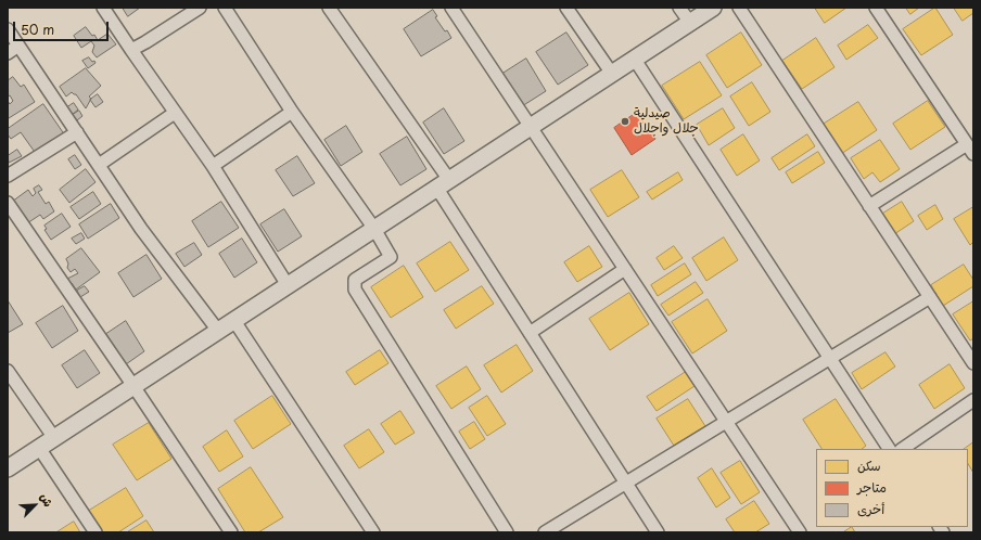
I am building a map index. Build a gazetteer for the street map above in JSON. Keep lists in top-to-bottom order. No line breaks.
{"places":["صيدلية جلال واجلال"],"legend":["سكن","متاجر","أخرى"],"scale_bar":"50 m","north":"top right"}
